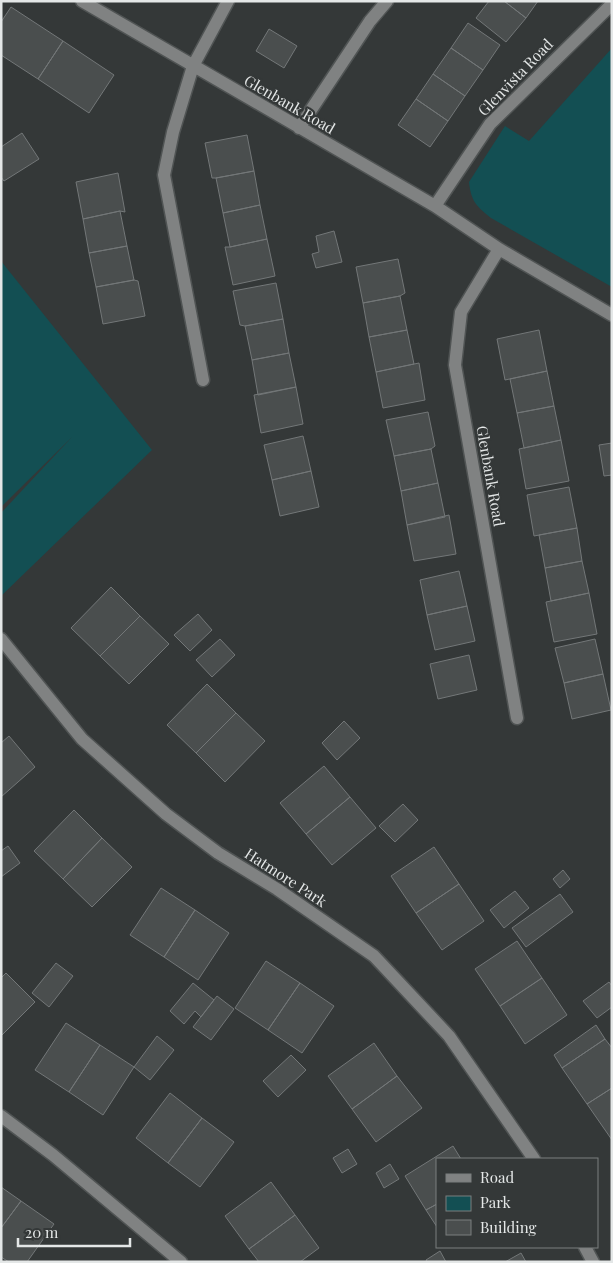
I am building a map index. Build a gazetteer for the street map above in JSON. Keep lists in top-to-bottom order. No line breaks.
{"streets":{"street":["Glenvista Road","Glenbank Road","Hatmore Park"]},"crossings":[["Glenvista Road","Glenbank Road"]],"legend":["Road","Park","Building"],"scale_bar":"20 m"}
